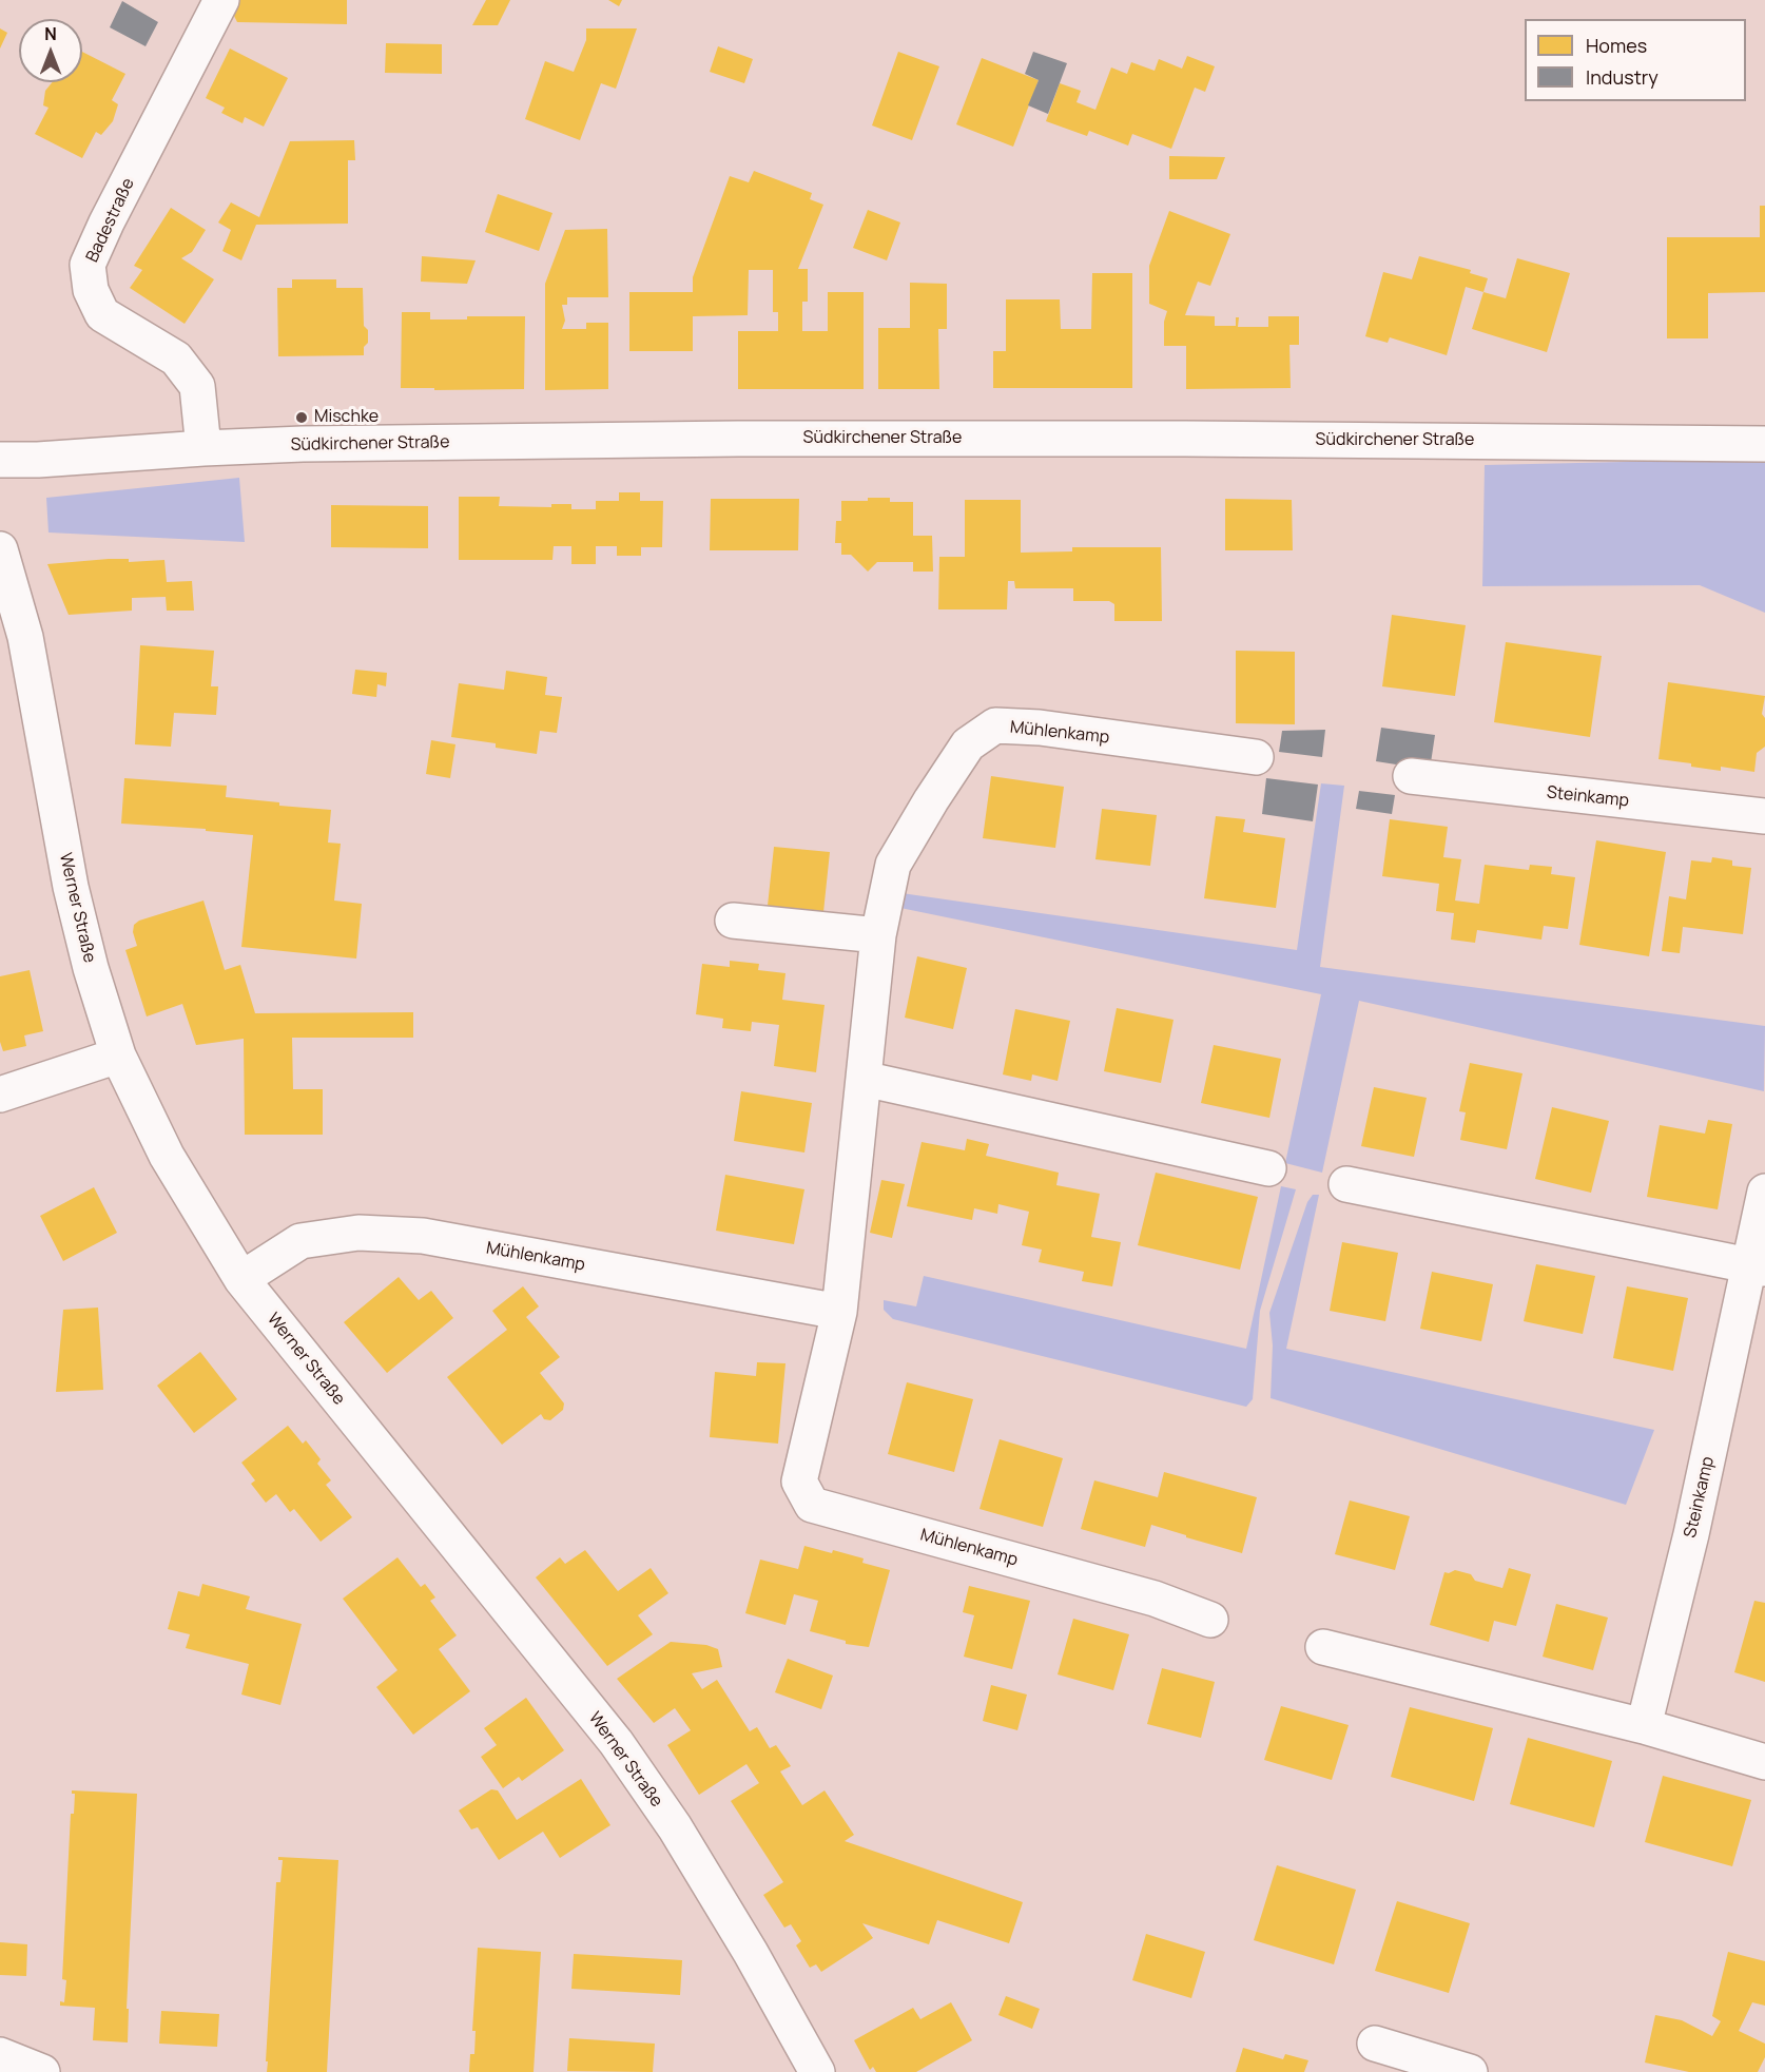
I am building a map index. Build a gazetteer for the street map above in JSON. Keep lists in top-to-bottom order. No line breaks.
{"streets":{"street":["Badestraße","Südkirchener Straße","Mühlenkamp","Steinkamp","Werner Straße"]},"crossings":[["Badestraße","Südkirchener Straße"],["Mühlenkamp","Werner Straße"]],"places":["Mischke"],"legend":["Homes","Industry"],"north":"top"}
